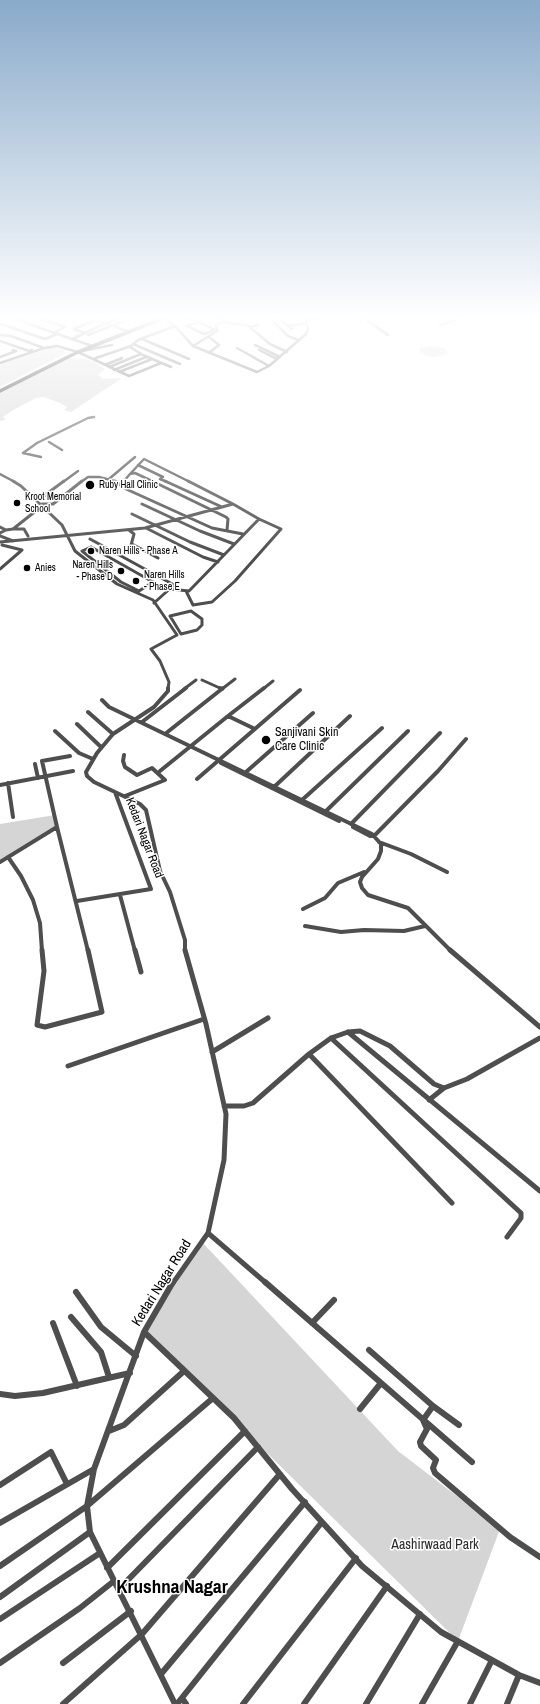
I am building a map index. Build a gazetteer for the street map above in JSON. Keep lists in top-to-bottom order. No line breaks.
{"streets":{"street":["Kedari Nagar Road"]},"districts":["Krushna Nagar"],"parks":["Aashirwaad Park"],"places":["Ruby Hall Clinic","Kroot Memorial School","Naren Hills - Phase A","Anies","Naren Hills - Phase D","Naren Hills - Phase E","Sanjivani Skin Care Clinic"]}
